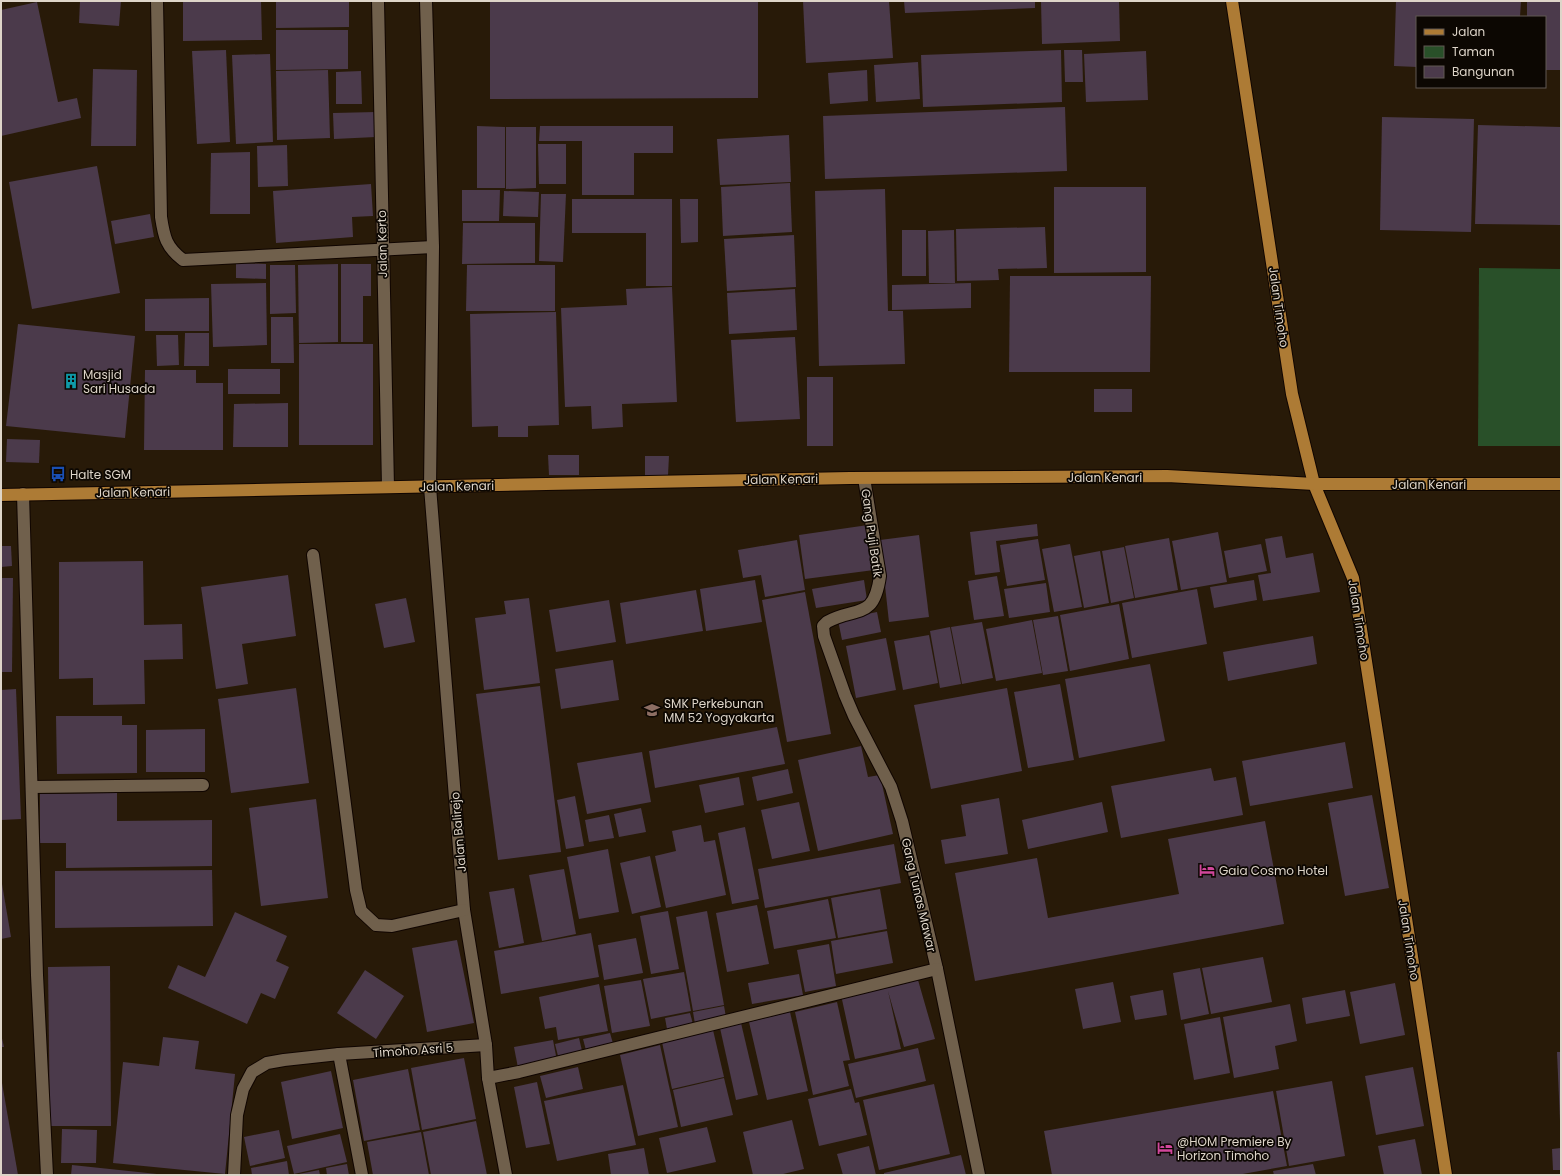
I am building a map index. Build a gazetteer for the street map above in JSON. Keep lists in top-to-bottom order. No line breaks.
{"streets":{"main road":["Jalan Timoho","Jalan Kenari"],"street":["Jalan Kerto","Gang Puji Batik","Jalan Balirejo","Gang Tunas Mawar","Timoho Asri 5"]},"crossings":[["Jalan Kerto","Jalan Kenari"],["Jalan Timoho","Jalan Kenari"],["Jalan Kenari","Gang Puji Batik"],["Jalan Kenari","Jalan Balirejo"],["Gang Puji Batik","Gang Tunas Mawar"],["Jalan Balirejo","Timoho Asri 5"]],"places":{"building":["Masjid Sari Husada"],"bus stop":["Halte SGM"],"school or university":["SMK Perkebunan MM 52 Yogyakarta"],"hotel":["Gaia Cosmo Hotel","@HOM Premiere By Horizon Timoho"]},"legend":["Jalan","Taman","Bangunan"]}
